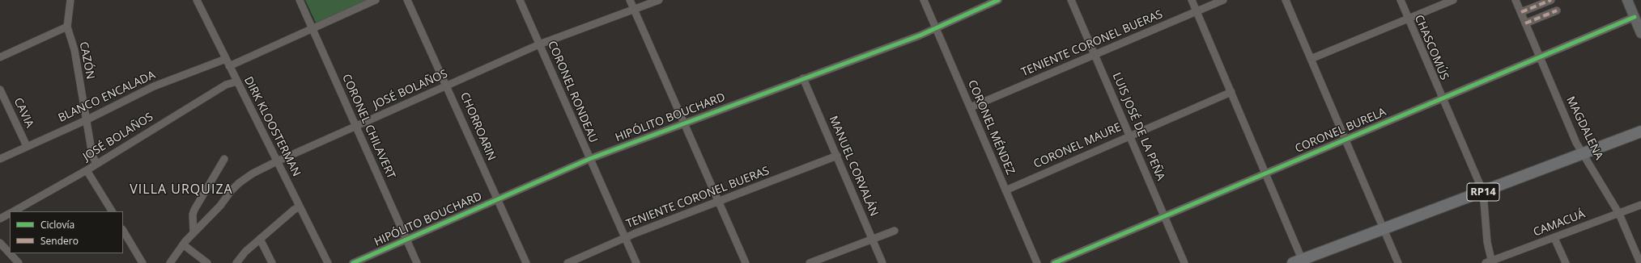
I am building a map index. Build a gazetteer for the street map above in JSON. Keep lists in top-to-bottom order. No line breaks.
{"streets":{"main road":["RP14"],"street":["TENIENTE CORONEL BUERAS","CHASCOMÚS","CAZÓN","JOSÉ BOLAÑOS","CORONEL RONDEAU","BLANCO ENCALADA","CAVIA","HIPÓLITO BOUCHARD","DIRK KLOOSTERMAN","CORONEL CHILAVERT","CHORROARIN","LUIS JOSÉ DE LA PEÑA","CORONEL MÉNDEZ","MAGDALENA","CORONEL BURELA","CORONEL MAURE","MANUEL CORVALÁN","CAMACUÁ"]},"crossings":[["TENIENTE CORONEL BUERAS","CORONEL RONDEAU"],["TENIENTE CORONEL BUERAS","LUIS JOSÉ DE LA PEÑA"],["TENIENTE CORONEL BUERAS","CORONEL MÉNDEZ"],["TENIENTE CORONEL BUERAS","MANUEL CORVALÁN"],["CHASCOMÚS","CORONEL BURELA"],["CHASCOMÚS","RP14"],["CHASCOMÚS","CAMACUÁ"],["CAZÓN","JOSÉ BOLAÑOS"],["CAZÓN","BLANCO ENCALADA"],["JOSÉ BOLAÑOS","CORONEL RONDEAU"],["JOSÉ BOLAÑOS","DIRK KLOOSTERMAN"],["JOSÉ BOLAÑOS","CORONEL CHILAVERT"],["JOSÉ BOLAÑOS","CHORROARIN"],["CORONEL RONDEAU","HIPÓLITO BOUCHARD"],["BLANCO ENCALADA","CAVIA"],["BLANCO ENCALADA","DIRK KLOOSTERMAN"],["BLANCO ENCALADA","CORONEL CHILAVERT"],["HIPÓLITO BOUCHARD","CORONEL CHILAVERT"],["HIPÓLITO BOUCHARD","CHORROARIN"],["HIPÓLITO BOUCHARD","CORONEL MÉNDEZ"],["HIPÓLITO BOUCHARD","MANUEL CORVALÁN"],["LUIS JOSÉ DE LA PEÑA","CORONEL BURELA"],["LUIS JOSÉ DE LA PEÑA","CORONEL MAURE"],["CORONEL MÉNDEZ","CORONEL MAURE"],["MAGDALENA","CORONEL BURELA"],["MAGDALENA","RP14"],["MAGDALENA","CAMACUÁ"]],"districts":["VILLA URQUIZA"],"legend":["Ciclovía","Sendero"]}
